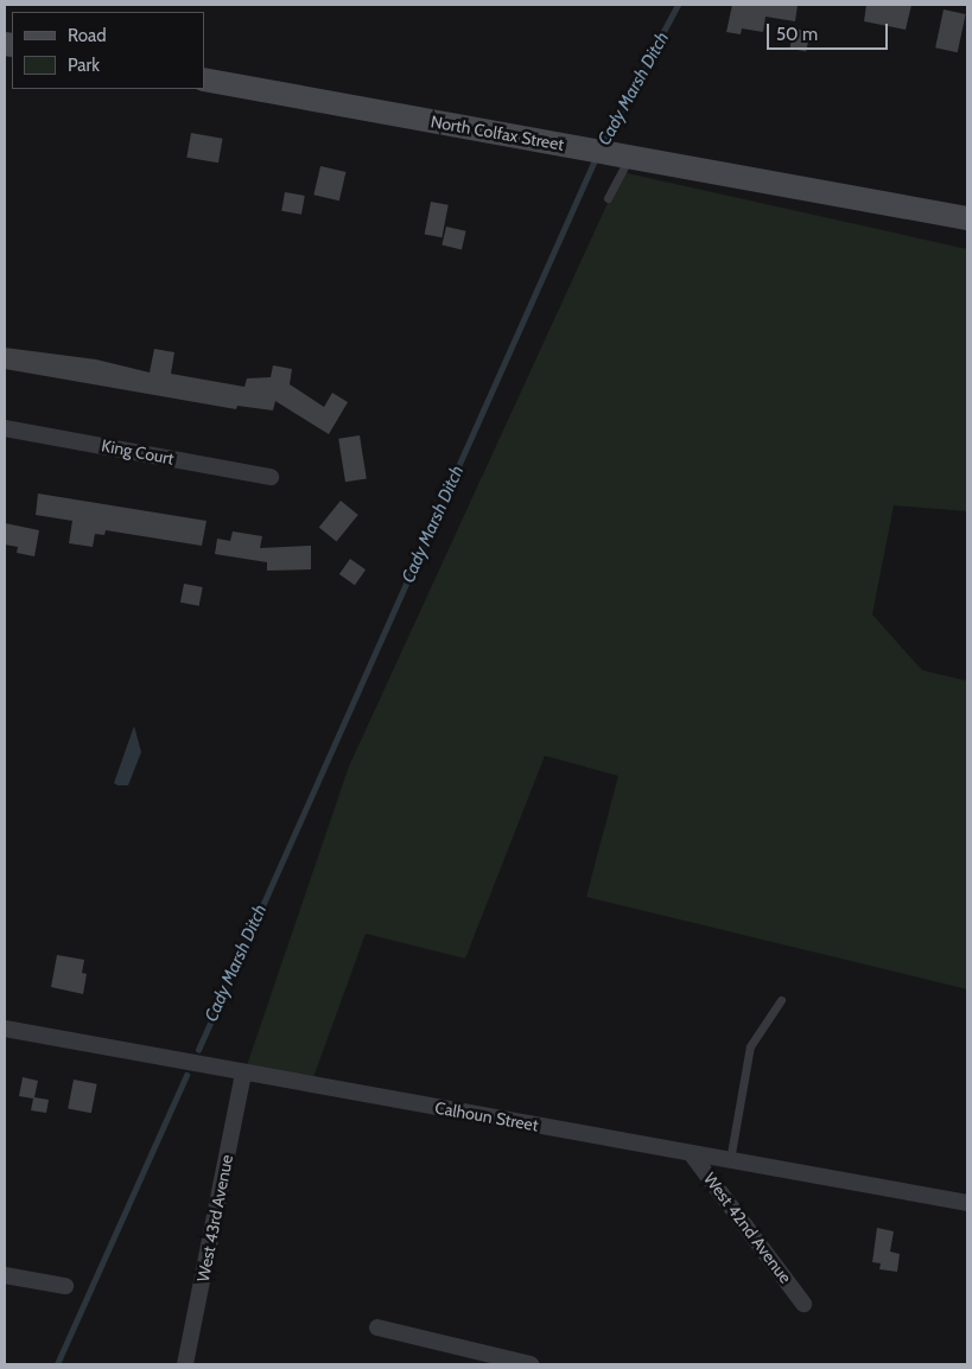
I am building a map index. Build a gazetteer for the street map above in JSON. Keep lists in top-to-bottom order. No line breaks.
{"streets":{"street":["North Colfax Street","King Court","Calhoun Street","West 43rd Avenue","West 42nd Avenue"]},"crossings":[["Calhoun Street","West 43rd Avenue"],["Calhoun Street","West 42nd Avenue"]],"water":["Cady Marsh Ditch"],"legend":["Road","Park"],"scale_bar":"50 m"}
